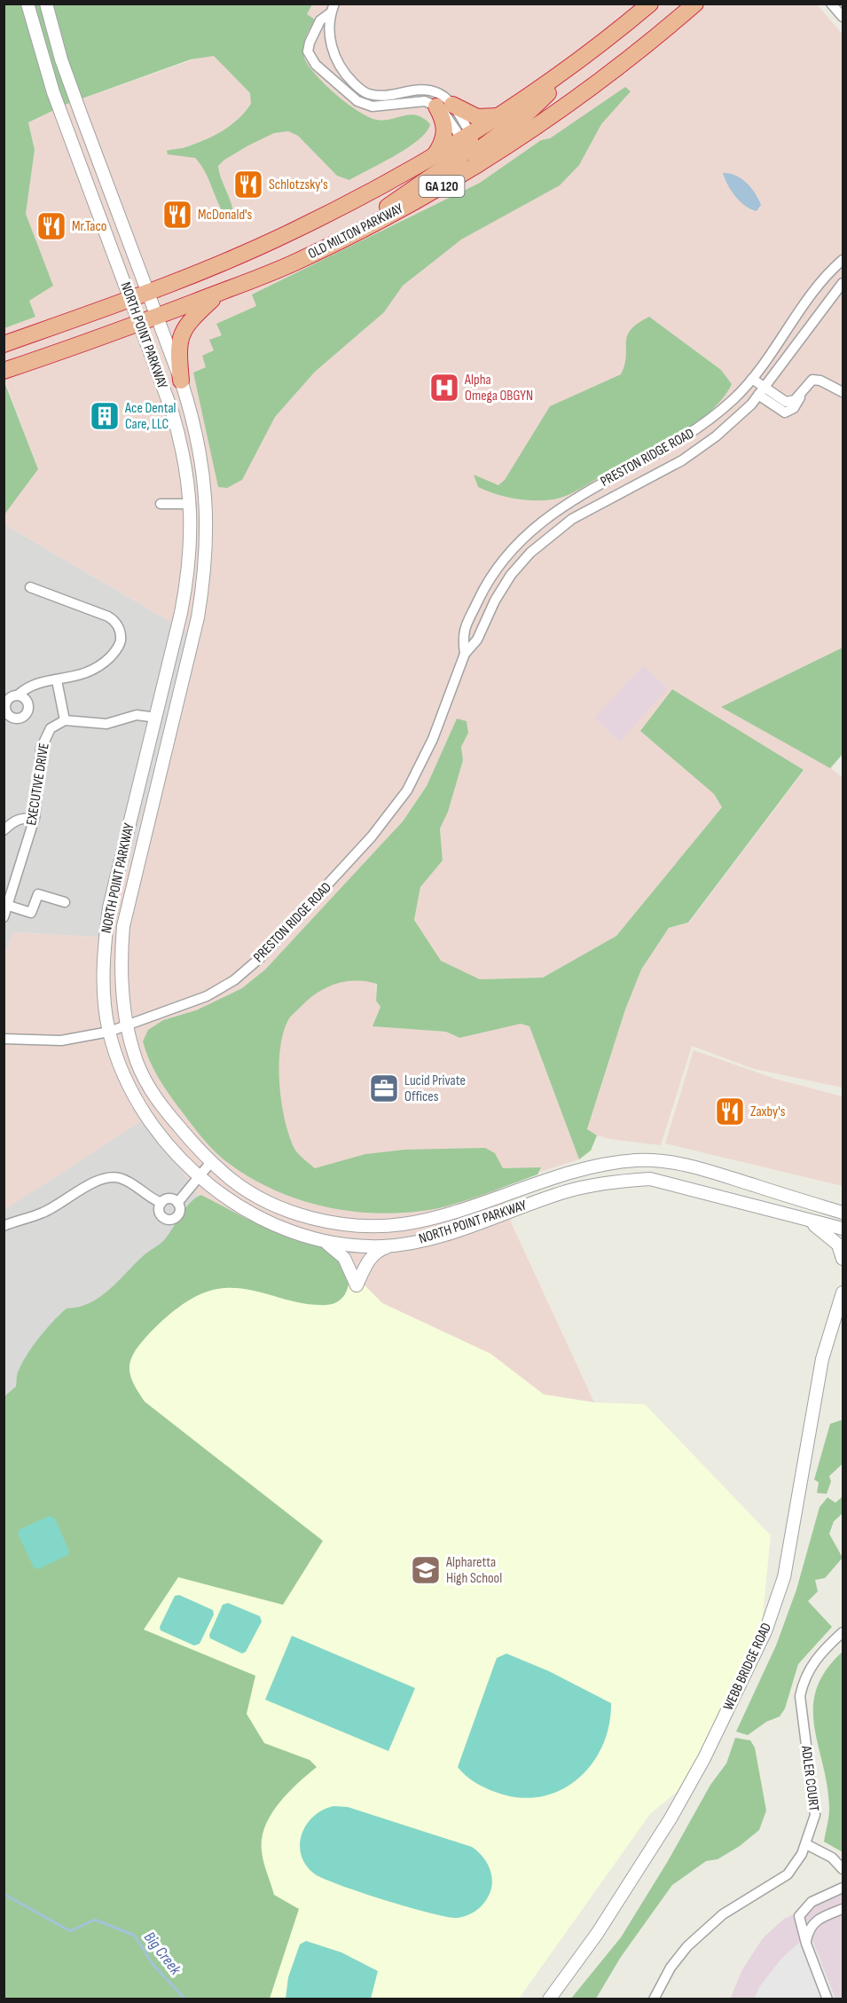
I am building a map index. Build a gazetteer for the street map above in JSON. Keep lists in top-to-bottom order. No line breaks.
{"streets":{"highway":["GA 120","OLD MILTON PARKWAY"],"street":["NORTH POINT PARKWAY","PRESTON RIDGE ROAD","EXECUTIVE DRIVE","WEBB BRIDGE ROAD","ADLER COURT"]},"crossings":[["OLD MILTON PARKWAY","NORTH POINT PARKWAY"],["NORTH POINT PARKWAY","PRESTON RIDGE ROAD"]],"water":["Big Creek"],"places":{"restaurant":["Schlotzsky's","McDonald's","Mr.Taco","Zaxby's"],"hospital":["Alpha Omega OBGYN"],"building":["Ace Dental Care, LLC"],"office":["Lucid Private Offices"],"school or university":["Alpharetta High School"]}}
